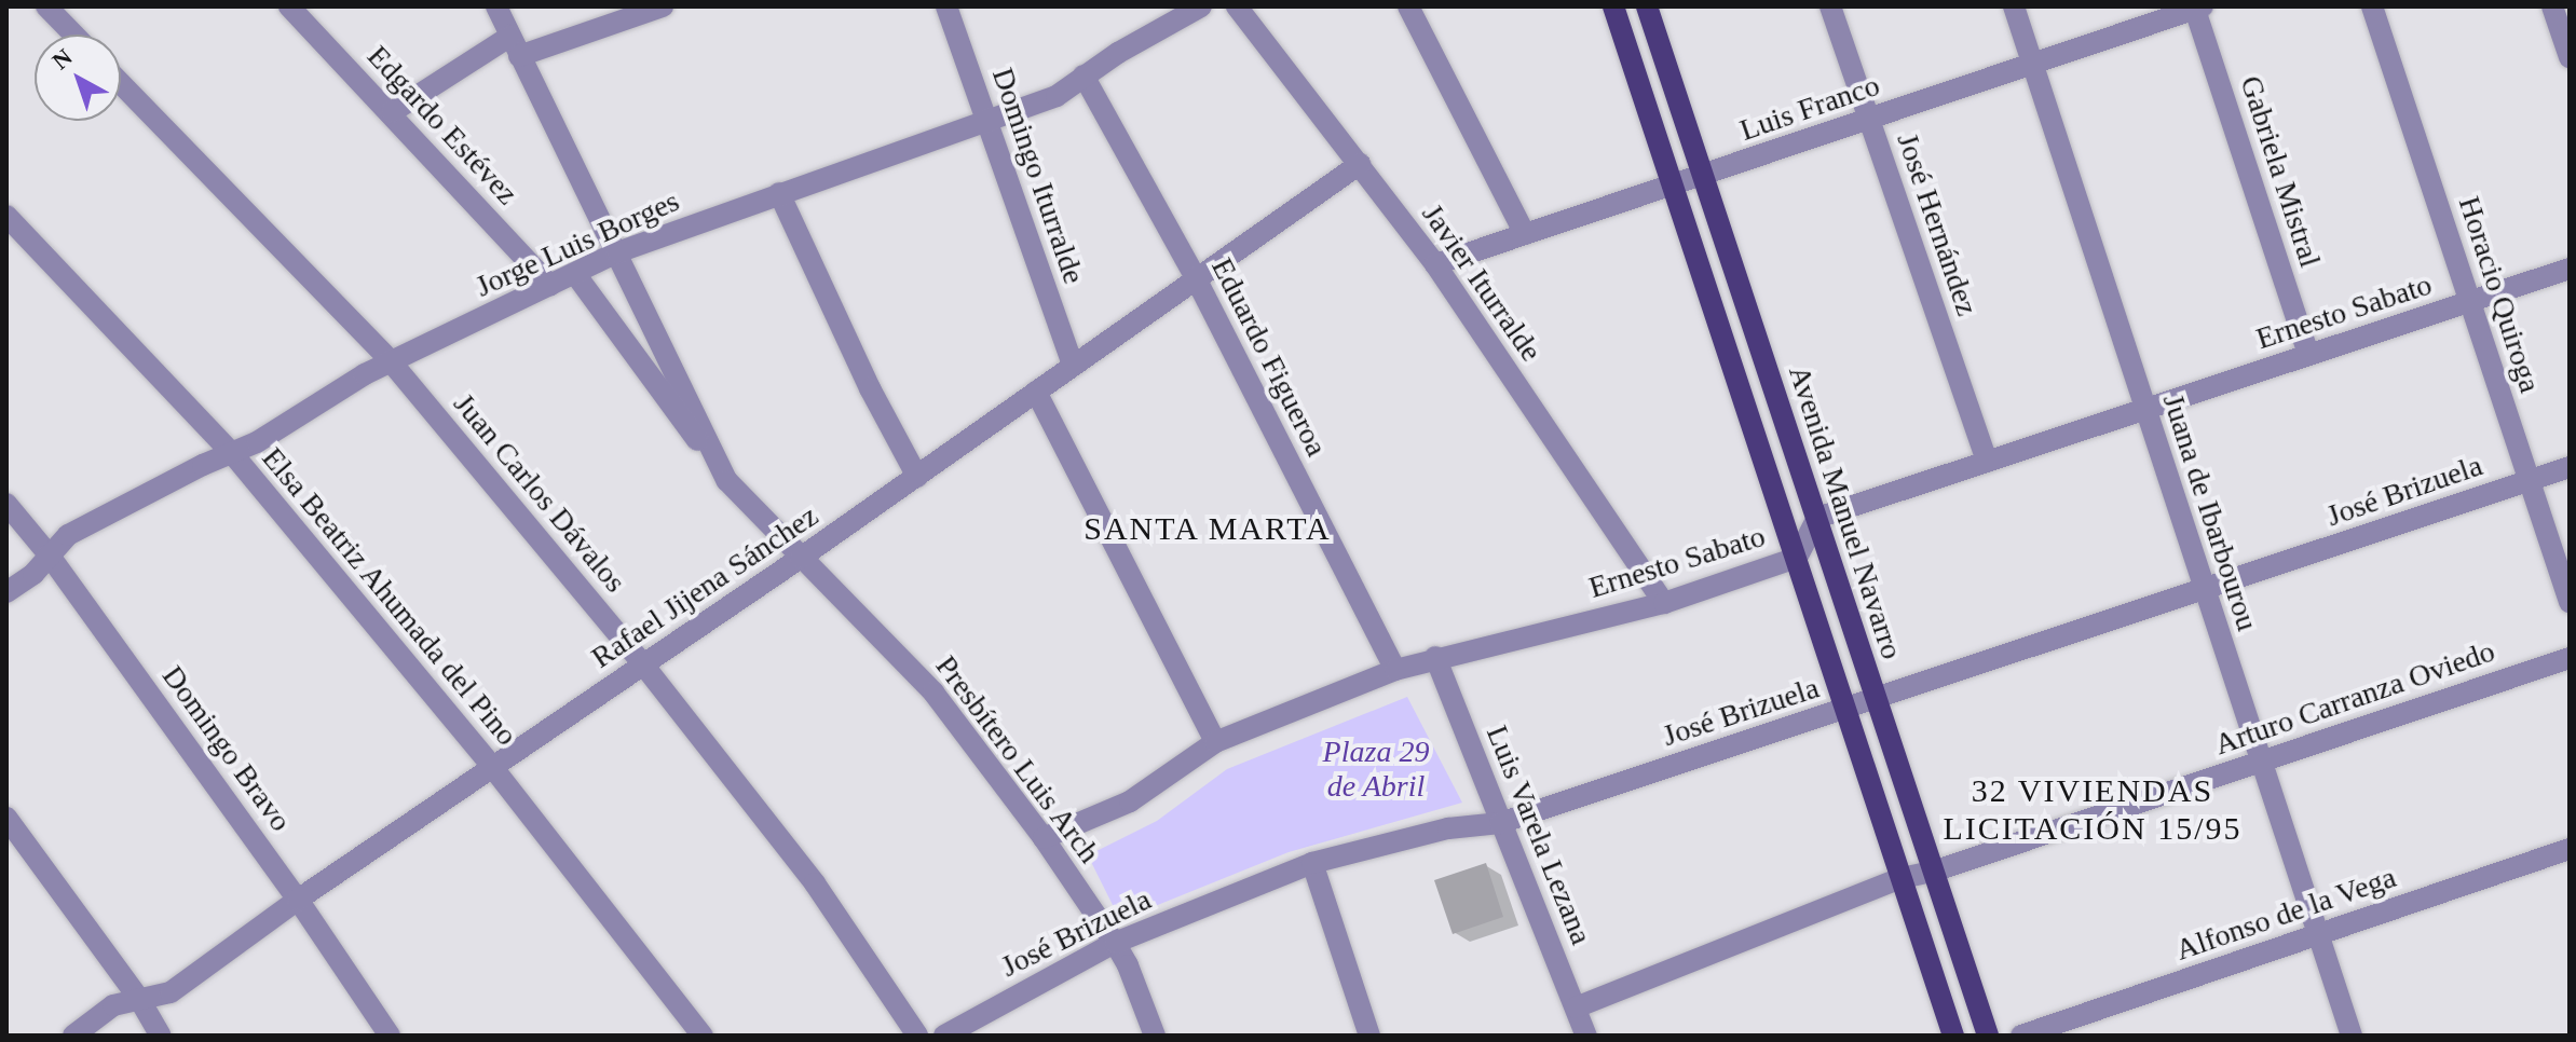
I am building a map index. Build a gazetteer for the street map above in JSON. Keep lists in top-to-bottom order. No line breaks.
{"streets":{"main road":["Avenida Manuel Navarro"],"street":["Luis Franco","Edgardo Estévez","Gabriela Mistral","Domingo Iturralde","José Hernández","Jorge Luis Borges","Javier Iturralde","Horacio Quiroga","Ernesto Sabato","Eduardo Figueroa","José Brizuela","Juan Carlos Dávalos","Juana de Ibarbourou","Rafael Jijena Sánchez","Elsa Beatriz Ahumada del Pino","Arturo Carranza Oviedo","Domingo Bravo","Presbítero Luis Arch","Luis Varela Lezana","Alfonso de la Vega"]},"crossings":[["Luis Franco","Gabriela Mistral"],["Luis Franco","José Hernández"],["Luis Franco","Javier Iturralde"],["Luis Franco","Avenida Manuel Navarro"],["Luis Franco","Juana de Ibarbourou"],["Edgardo Estévez","Jorge Luis Borges"],["Gabriela Mistral","Ernesto Sabato"],["Domingo Iturralde","Jorge Luis Borges"],["Domingo Iturralde","Rafael Jijena Sánchez"],["José Hernández","Ernesto Sabato"],["Jorge Luis Borges","Eduardo Figueroa"],["Jorge Luis Borges","Juan Carlos Dávalos"],["Jorge Luis Borges","Elsa Beatriz Ahumada del Pino"],["Jorge Luis Borges","Domingo Bravo"],["Jorge Luis Borges","Presbítero Luis Arch"],["Javier Iturralde","Ernesto Sabato"],["Javier Iturralde","Rafael Jijena Sánchez"],["Horacio Quiroga","Ernesto Sabato"],["Horacio Quiroga","José Brizuela"],["Ernesto Sabato","Eduardo Figueroa"],["Ernesto Sabato","Avenida Manuel Navarro"],["Ernesto Sabato","Juana de Ibarbourou"],["Ernesto Sabato","Presbítero Luis Arch"],["Ernesto Sabato","Luis Varela Lezana"],["Eduardo Figueroa","Rafael Jijena Sánchez"],["José Brizuela","Avenida Manuel Navarro"],["José Brizuela","Juana de Ibarbourou"],["José Brizuela","Presbítero Luis Arch"],["José Brizuela","Luis Varela Lezana"],["Juan Carlos Dávalos","Rafael Jijena Sánchez"],["Avenida Manuel Navarro","Arturo Carranza Oviedo"],["Juana de Ibarbourou","Arturo Carranza Oviedo"],["Juana de Ibarbourou","Alfonso de la Vega"],["Rafael Jijena Sánchez","Elsa Beatriz Ahumada del Pino"],["Rafael Jijena Sánchez","Domingo Bravo"],["Rafael Jijena Sánchez","Presbítero Luis Arch"],["Arturo Carranza Oviedo","Luis Varela Lezana"]],"districts":["SANTA MARTA","32 VIVIENDAS LICITACIÓN 15/95"],"parks":["Plaza 29 de Abril"],"north":"top left"}
